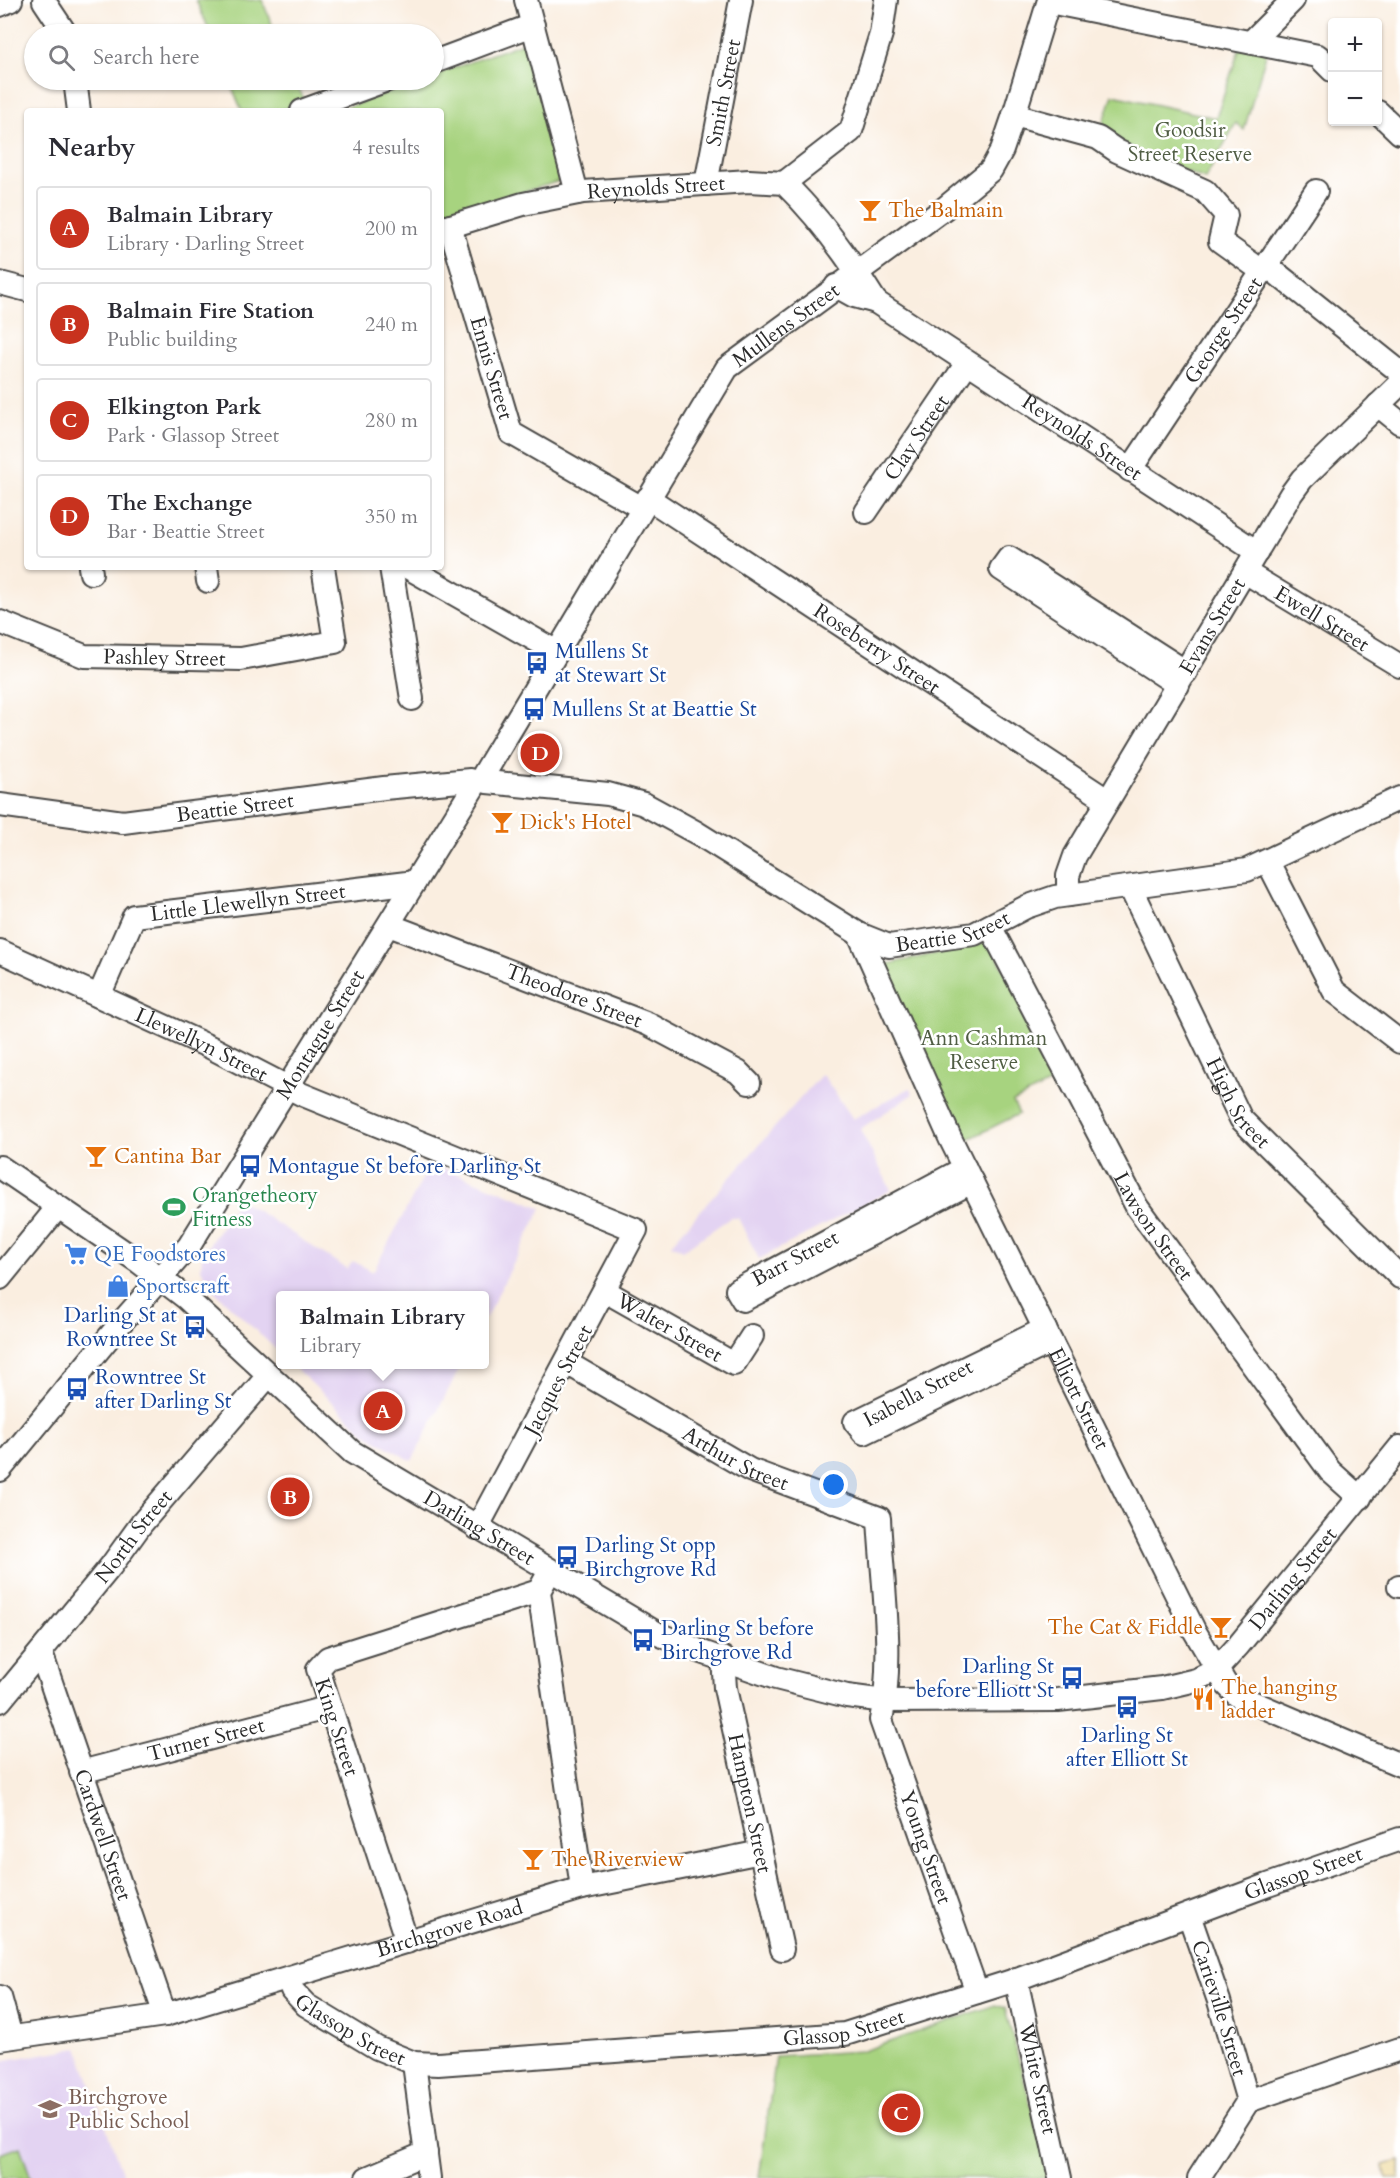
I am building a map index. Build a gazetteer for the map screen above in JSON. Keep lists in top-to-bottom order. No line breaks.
{"streets":{"street":["Smith Street","Reynolds Street","Mullens Street","George Street","Ennis Street","Clay Street","Ewell Street","Evans Street","Roseberry Street","Pashley Street","Beattie Street","Little Llewellyn Street","Theodore Street","Montague Street","Llewellyn Street","High Street","Lawson Street","Barr Street","Walter Street","Jacques Street","Isabella Street","Elliott Street","Arthur Street","Darling Street","North Street","King Street","Turner Street","Hampton Street","Cardwell Street","Young Street","Glassop Street","Birchgrove Road","Carieville Street","White Street"]},"crossings":[["Smith Street","Reynolds Street"],["Reynolds Street","Mullens Street"],["Reynolds Street","George Street"],["Reynolds Street","Clay Street"],["Reynolds Street","Evans Street"],["Mullens Street","Ennis Street"],["Mullens Street","Roseberry Street"],["Mullens Street","Beattie Street"],["Mullens Street","Montague Street"],["Ennis Street","Roseberry Street"],["Ewell Street","Evans Street"],["Evans Street","Roseberry Street"],["Evans Street","Beattie Street"],["Beattie Street","Montague Street"],["Beattie Street","High Street"],["Beattie Street","Lawson Street"],["Beattie Street","Elliott Street"],["Little Llewellyn Street","Montague Street"],["Little Llewellyn Street","Llewellyn Street"],["Theodore Street","Montague Street"],["Montague Street","Llewellyn Street"],["Montague Street","Darling Street"],["Llewellyn Street","Jacques Street"],["Lawson Street","Darling Street"],["Barr Street","Elliott Street"],["Walter Street","Jacques Street"],["Jacques Street","Arthur Street"],["Jacques Street","Darling Street"],["Isabella Street","Elliott Street"],["Elliott Street","Darling Street"],["Arthur Street","Darling Street"],["Arthur Street","Young Street"],["Darling Street","North Street"],["Darling Street","Hampton Street"],["Darling Street","Young Street"],["North Street","Cardwell Street"],["King Street","Turner Street"],["King Street","Birchgrove Road"],["Turner Street","Cardwell Street"],["Hampton Street","Birchgrove Road"],["Cardwell Street","Birchgrove Road"],["Young Street","Glassop Street"],["Glassop Street","Birchgrove Road"],["Glassop Street","Carieville Street"],["Glassop Street","White Street"]],"parks":["Goodsir Street Reserve","Ann Cashman Reserve"],"places":{"bar":["The Balmain","Dick's Hotel","Cantina Bar","The Cat & Fiddle","The Riverview"],"bus stop":["Mullens St at Stewart St","Mullens St at Beattie St","Montague St before Darling St","Darling St at Rowntree St","Rowntree St after Darling St","Darling St opp Birchgrove Rd","Darling St before Birchgrove Rd","Darling St before Elliott St","Darling St after Elliott St"],"sports":["Orangetheory Fitness"],"supermarket":["QE Foodstores"],"shop":["Sportscraft"],"restaurant":["The hanging ladder"],"school or university":["Birchgrove Public School"]},"page":{"map_buttons":["+","−"],"search":"Search here","heading":["Nearby","4 results"],"list":[{"mark":"A","name":"Balmain Library","note":"Library · Darling Street","value":"200 m"},{"mark":"B","name":"Balmain Fire Station","note":"Public building","value":"240 m"},{"mark":"C","name":"Elkington Park","note":"Park · Glassop Street","value":"280 m"},{"mark":"D","name":"The Exchange","note":"Bar · Beattie Street","value":"350 m"}],"pins":["D","A","B","C"],"popup":["Balmain Library","Library"]}}
